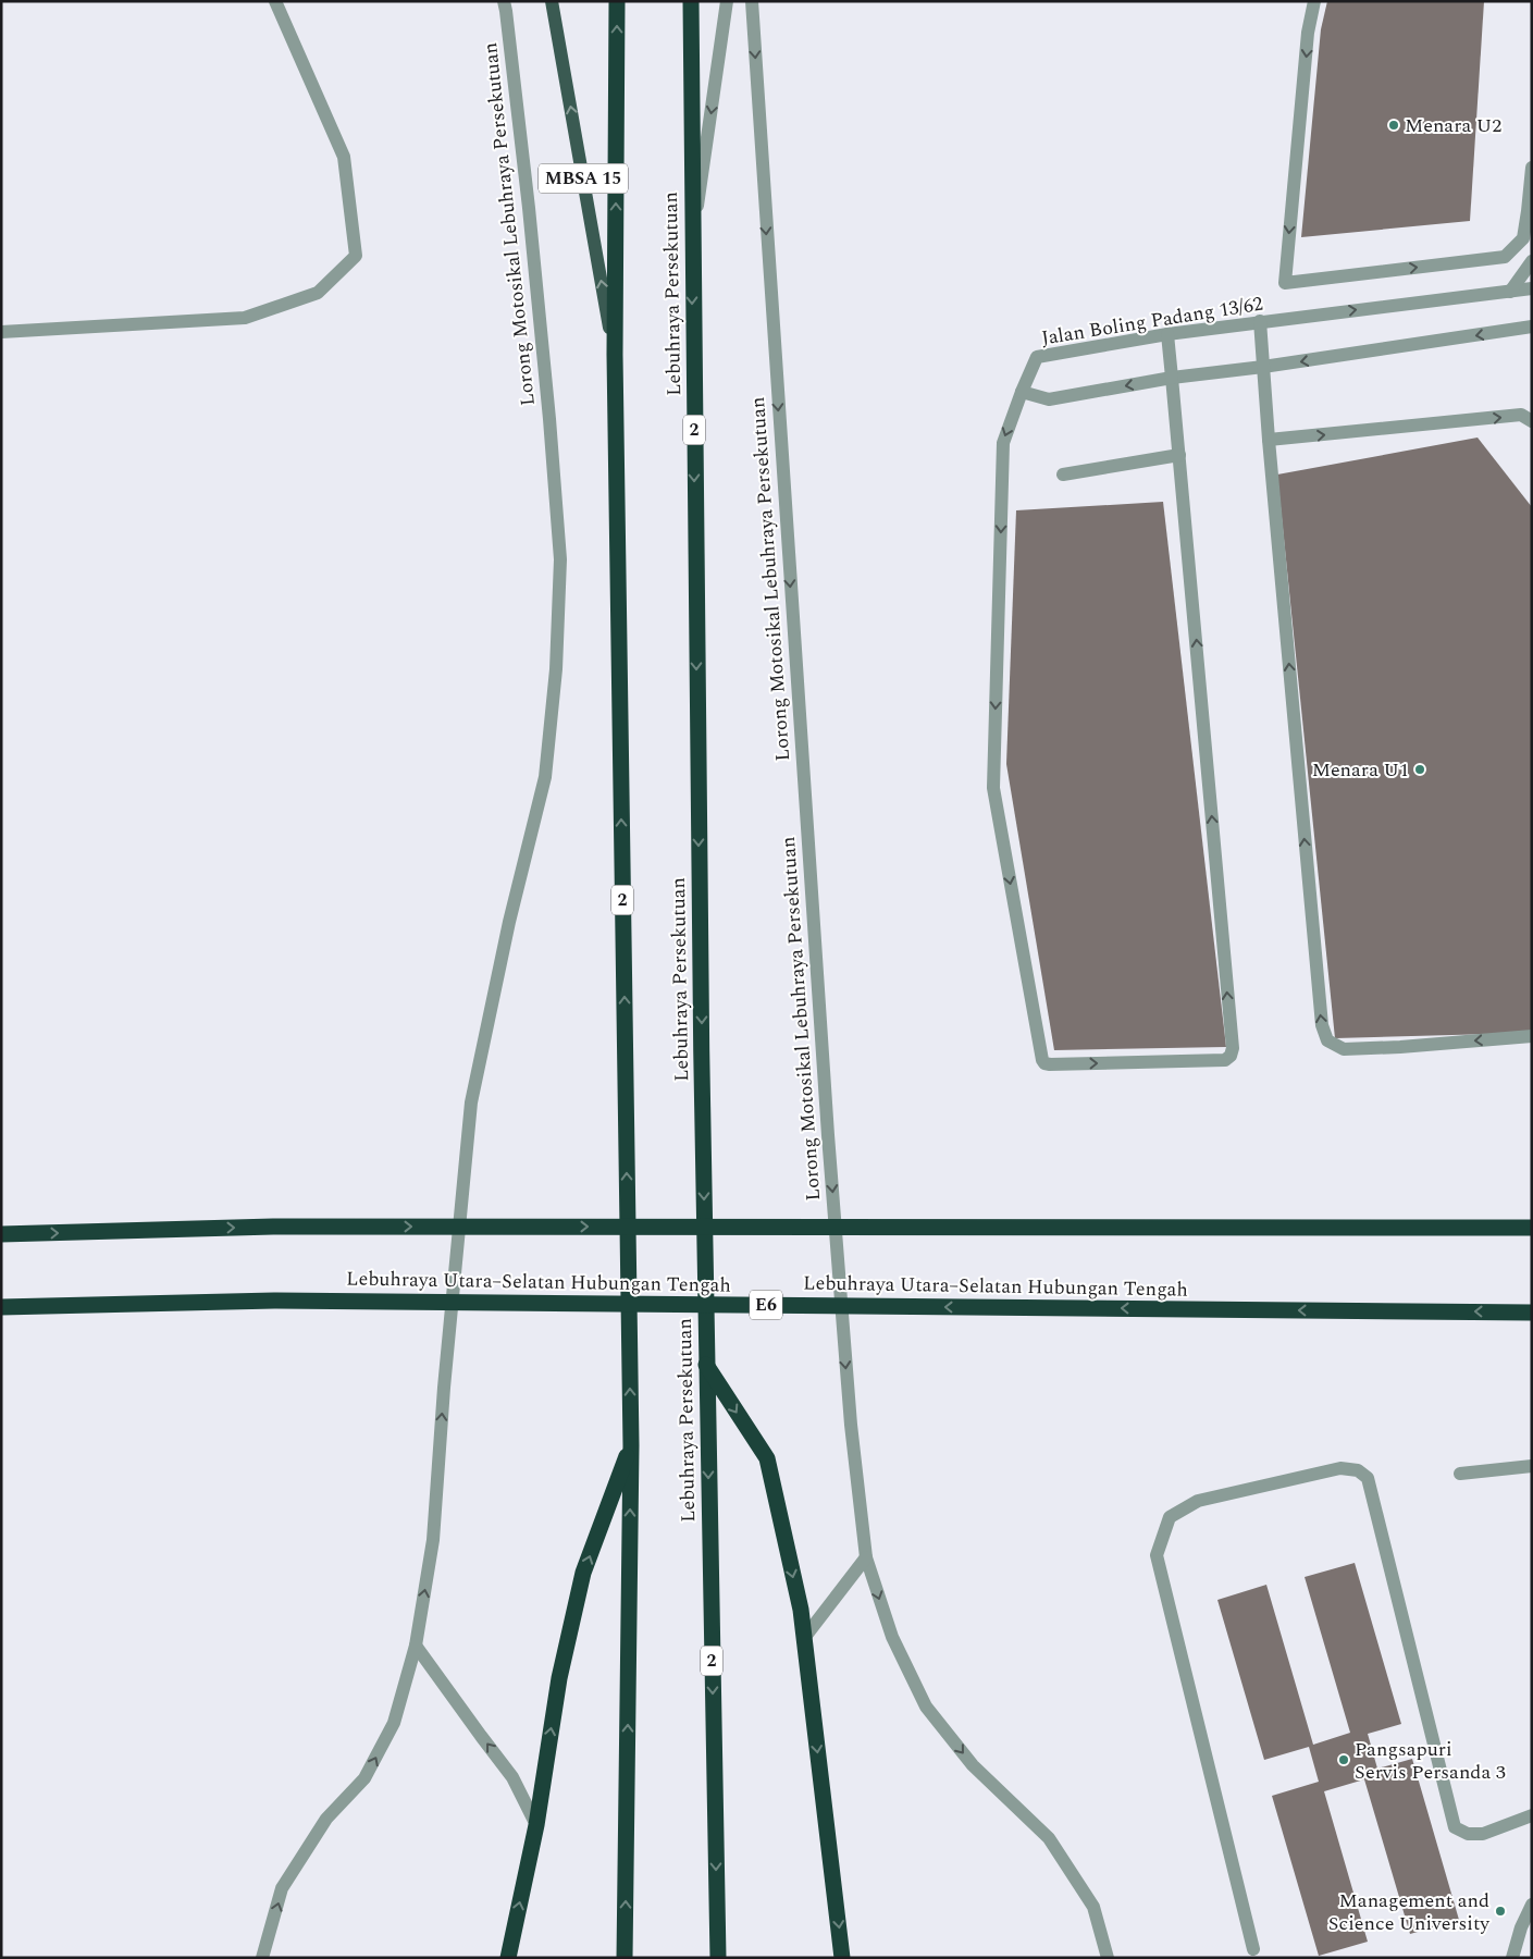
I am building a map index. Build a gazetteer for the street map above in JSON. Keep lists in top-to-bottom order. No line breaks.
{"streets":{"highway":["Lebuhraya Persekutuan","2","Lebuhraya Utara–Selatan Hubungan Tengah","E6"],"main road":["MBSA 15"],"street":["Lorong Motosikal Lebuhraya Persekutuan","Jalan Boling Padang 13/62"]},"crossings":[["MBSA 15","2"]],"places":["Menara U2","Menara U1","Pangsapuri Servis Persanda 3","Management and Science University"]}
